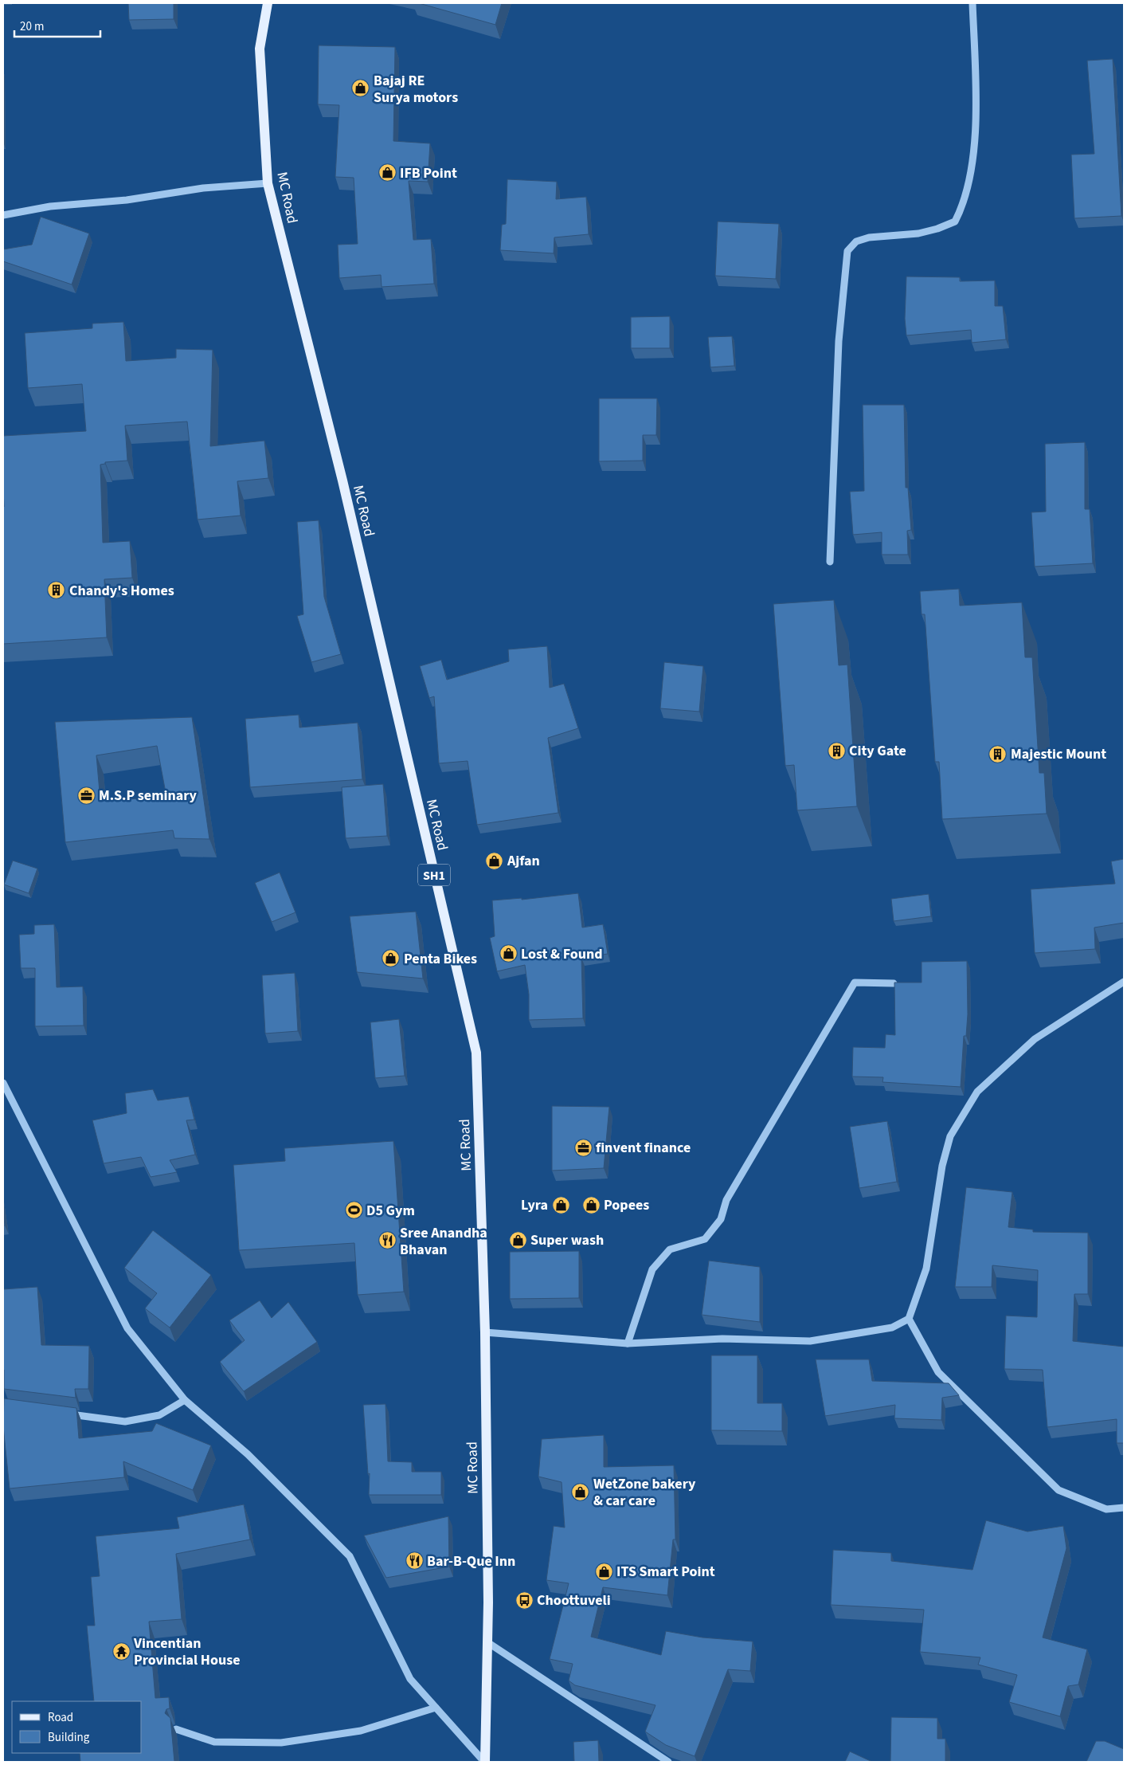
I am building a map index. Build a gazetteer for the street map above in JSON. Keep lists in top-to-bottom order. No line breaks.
{"streets":{"main road":["MC Road","SH1"]},"places":{"shop":["Bajaj RE Surya motors","IFB Point","Ajfan","Lost & Found","Penta Bikes","Lyra","Popees","Super wash","WetZone bakery & car care","ITS Smart Point"],"building":["Chandy's Homes","City Gate","Majestic Mount"],"office":["M.S.P seminary","finvent finance"],"sports":["D5 Gym"],"restaurant":["Sree Anandha Bhavan","Bar-B-Que Inn"],"bus stop":["Choottuveli"],"temple":["Vincentian Provincial House"]},"legend":["Road","Building"],"scale_bar":"20 m"}
